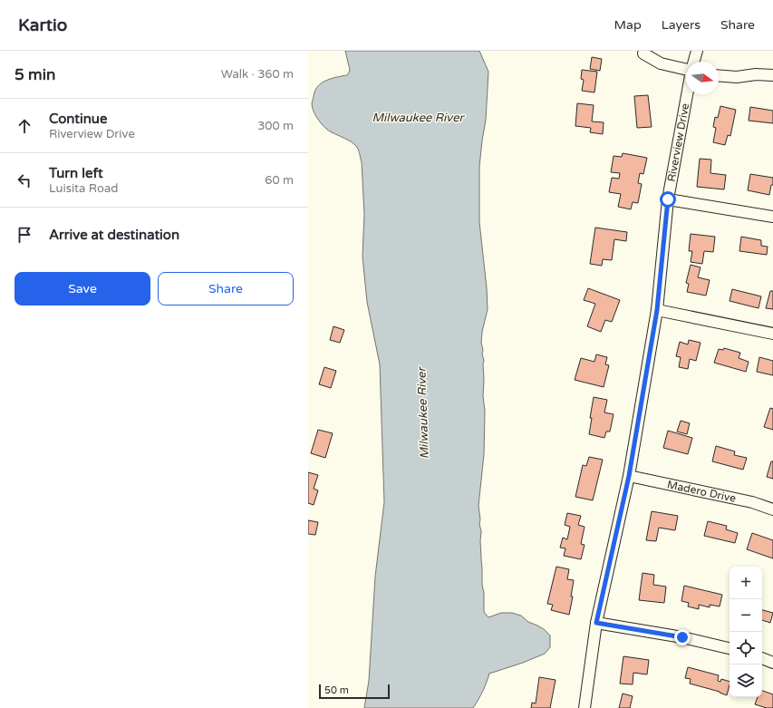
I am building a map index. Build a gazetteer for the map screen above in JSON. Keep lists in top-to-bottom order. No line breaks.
{"streets":{"street":["Riverview Drive","Madero Drive"]},"crossings":[["Riverview Drive","Madero Drive"]],"water":["Milwaukee River"],"scale_bar":"50 m","north":"right","page":{"header":"Kartio","nav":["Map","Layers","Share"],"heading":["5 min","Walk · 360 m"],"list":[["Continue","Riverview Drive","300 m"],["Turn left","Luisita Road","60 m"],"Arrive at destination"],"buttons":["Save","Share"],"map_buttons":["+","−"],"scale":"50 m"}}
